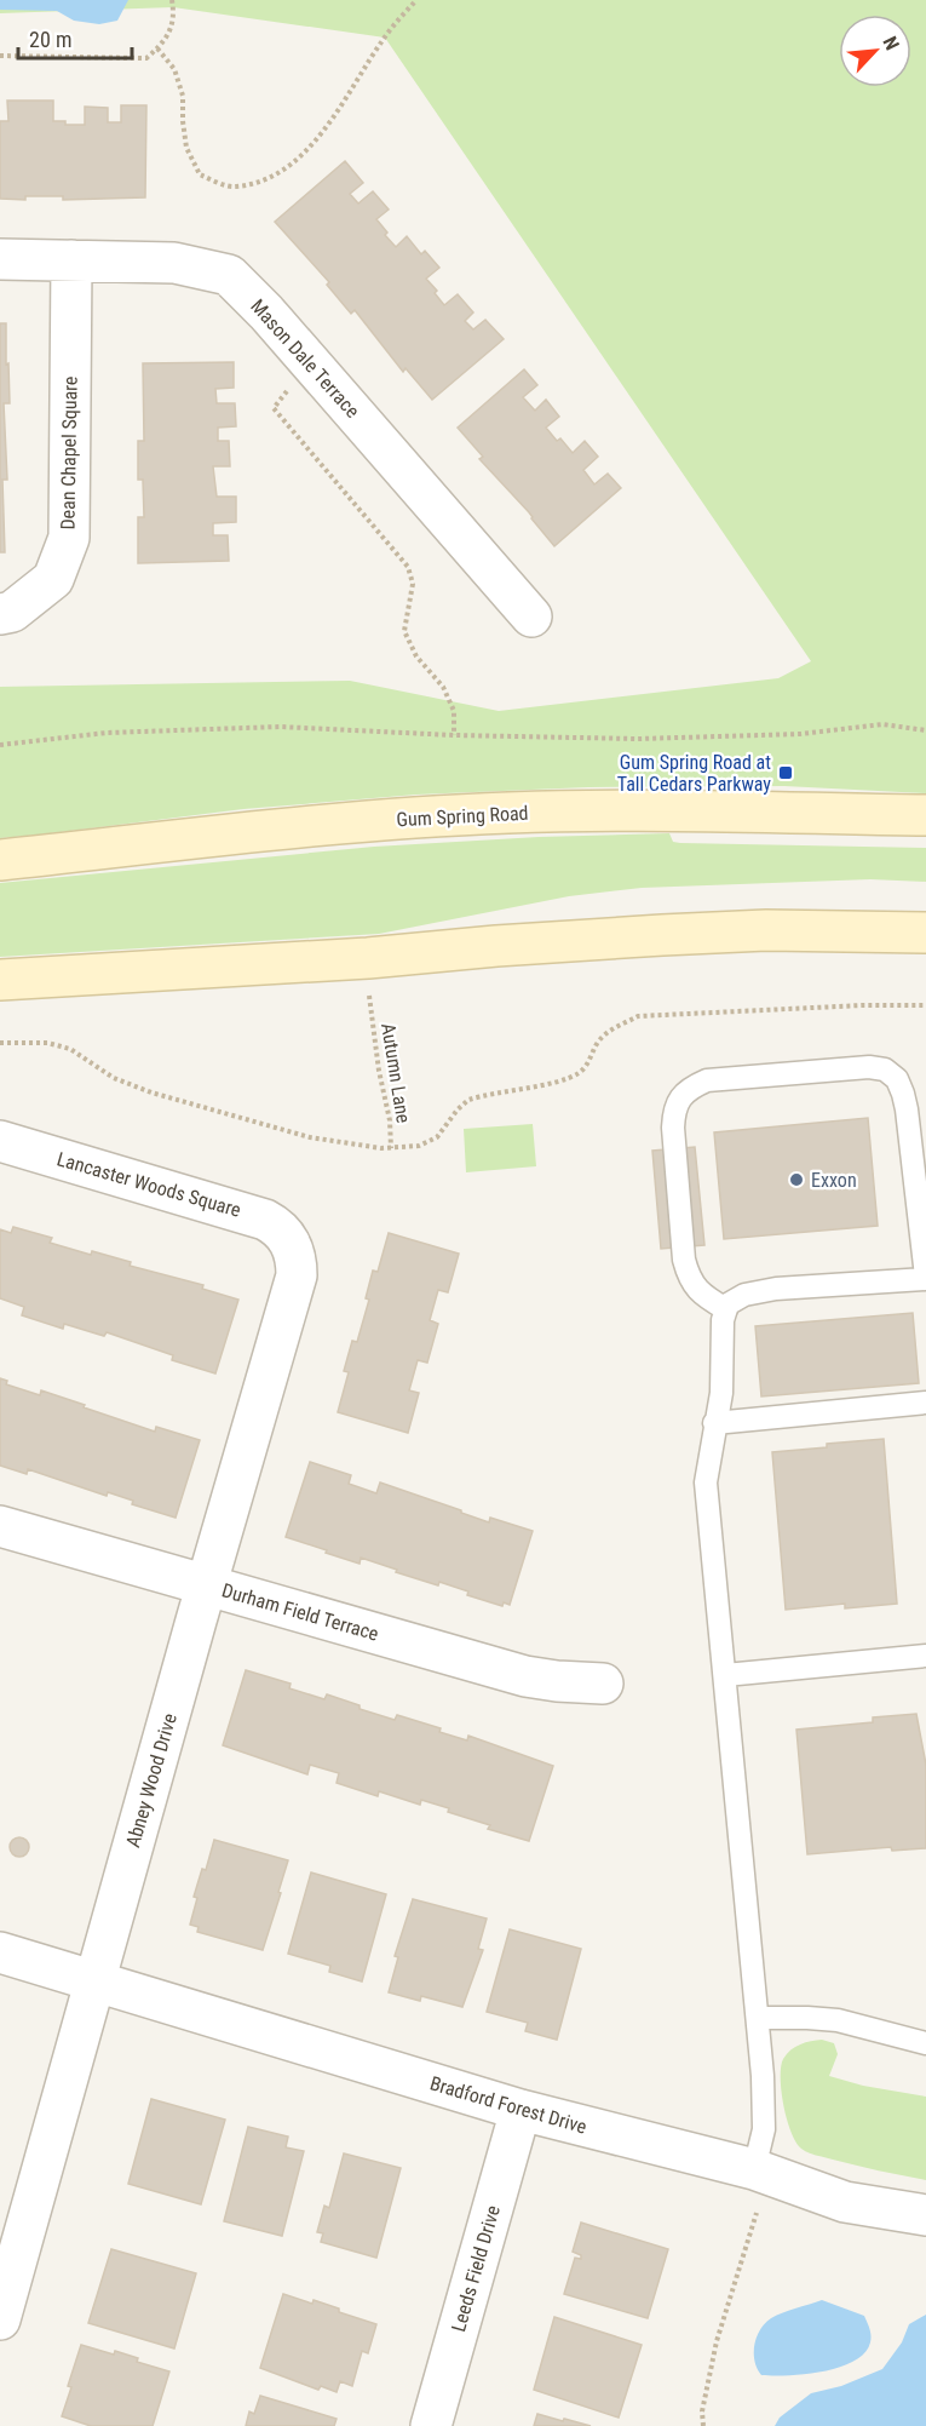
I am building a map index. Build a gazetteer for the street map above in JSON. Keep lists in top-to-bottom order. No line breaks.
{"streets":{"main road":["Gum Spring Road"],"street":["Mason Dale Terrace","Dean Chapel Square","Lancaster Woods Square","Durham Field Terrace","Abney Wood Drive","Bradford Forest Drive","Leeds Field Drive"],"path":["Autumn Lane"]},"crossings":[["Mason Dale Terrace","Dean Chapel Square"],["Lancaster Woods Square","Abney Wood Drive"],["Durham Field Terrace","Abney Wood Drive"],["Abney Wood Drive","Bradford Forest Drive"],["Bradford Forest Drive","Leeds Field Drive"]],"places":{"transit":["Gum Spring Road at Tall Cedars Parkway"],"other":["Exxon"]},"scale_bar":"20 m","north":"top right"}
